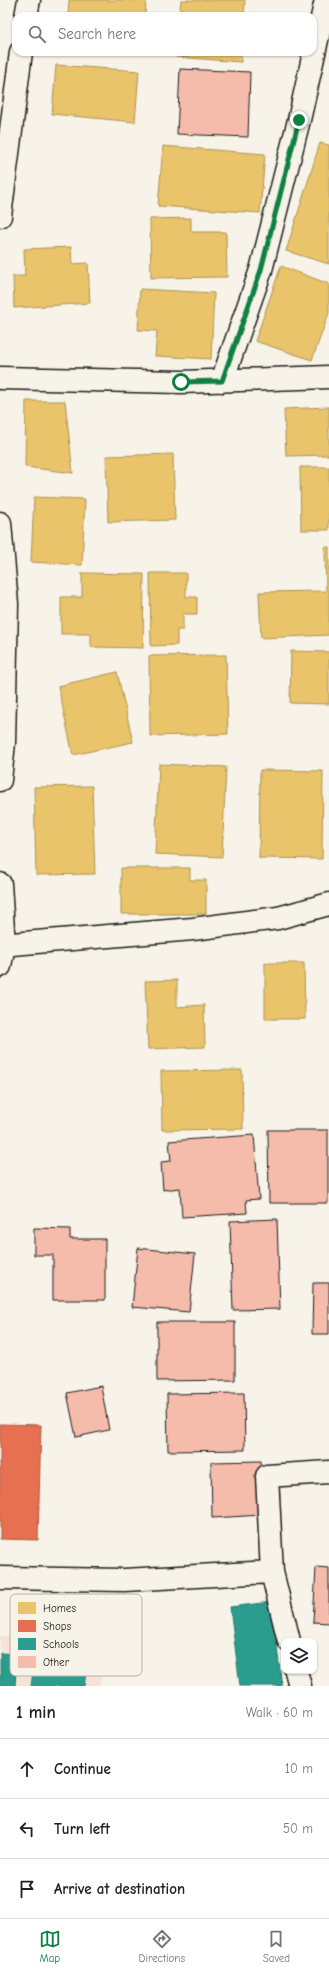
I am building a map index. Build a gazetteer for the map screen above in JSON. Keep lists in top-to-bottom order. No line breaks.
{"legend":["Homes","Shops","Schools","Other"],"page":{"search":"Search here","heading":["1 min","Walk · 60 m"],"list":[["Continue","10 m"],["Turn left","50 m"],"Arrive at destination"],"nav":["Map","Directions","Saved"]}}
